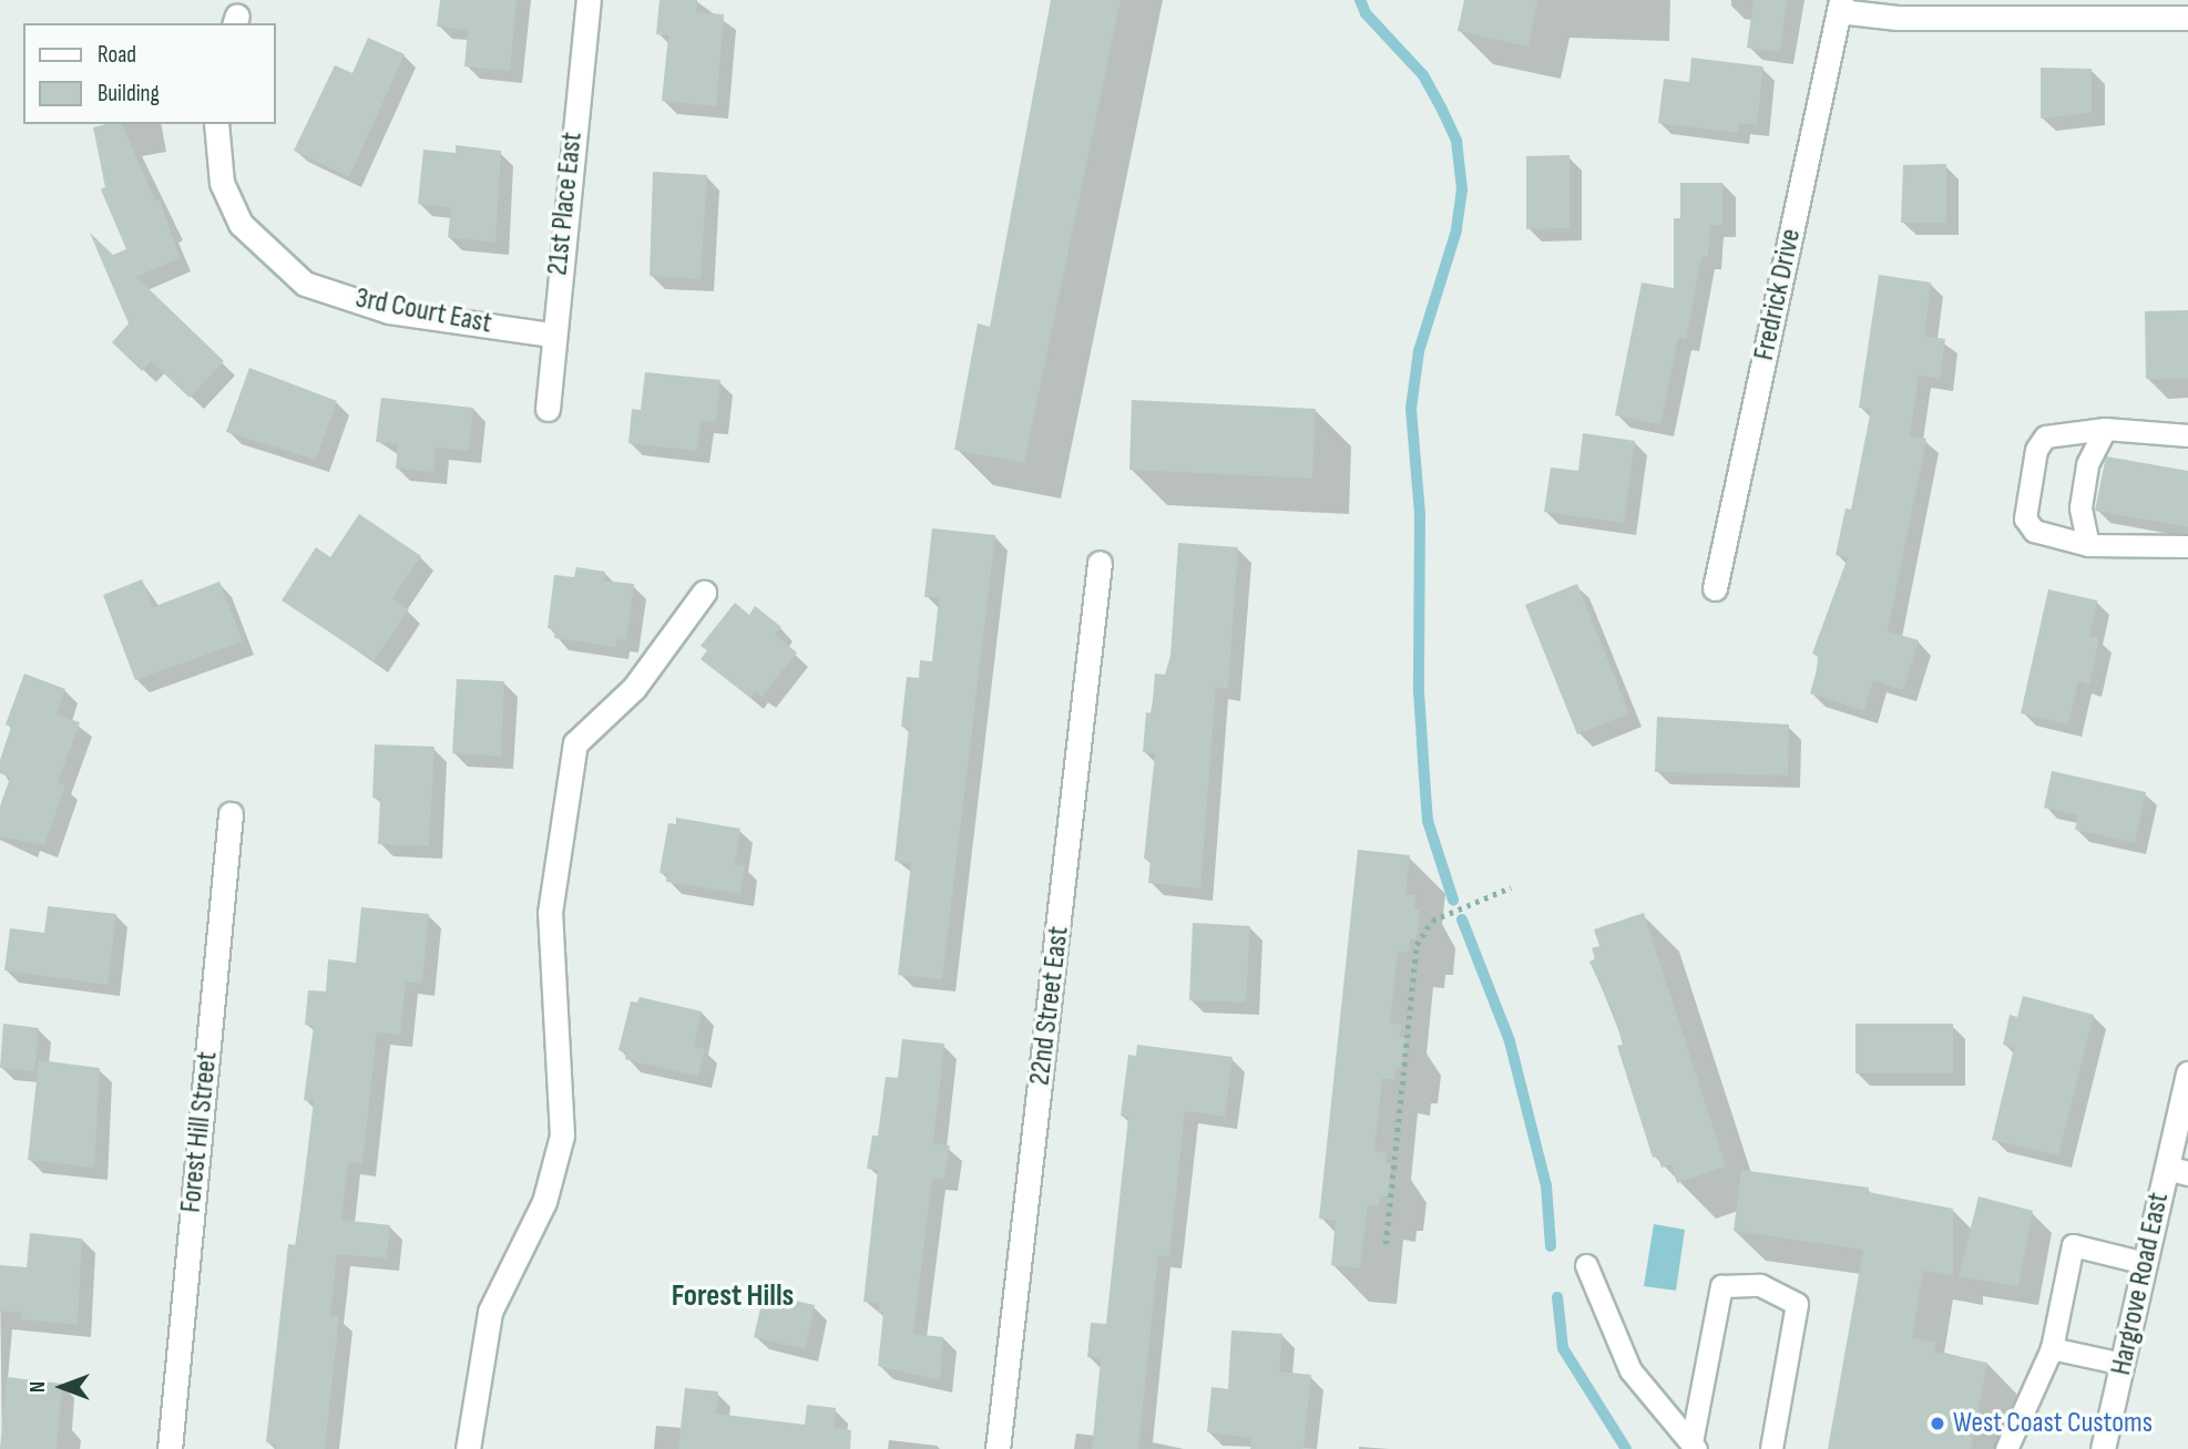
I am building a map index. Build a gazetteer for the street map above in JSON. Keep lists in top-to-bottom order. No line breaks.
{"streets":{"street":["21st Place East","Fredrick Drive","3rd Court East","22nd Street East","Forest Hill Street","Hargrove Road East"]},"crossings":[["21st Place East","3rd Court East"]],"districts":["Forest Hills"],"places":["West Coast Customs"],"legend":["Road","Building"],"north":"left"}
